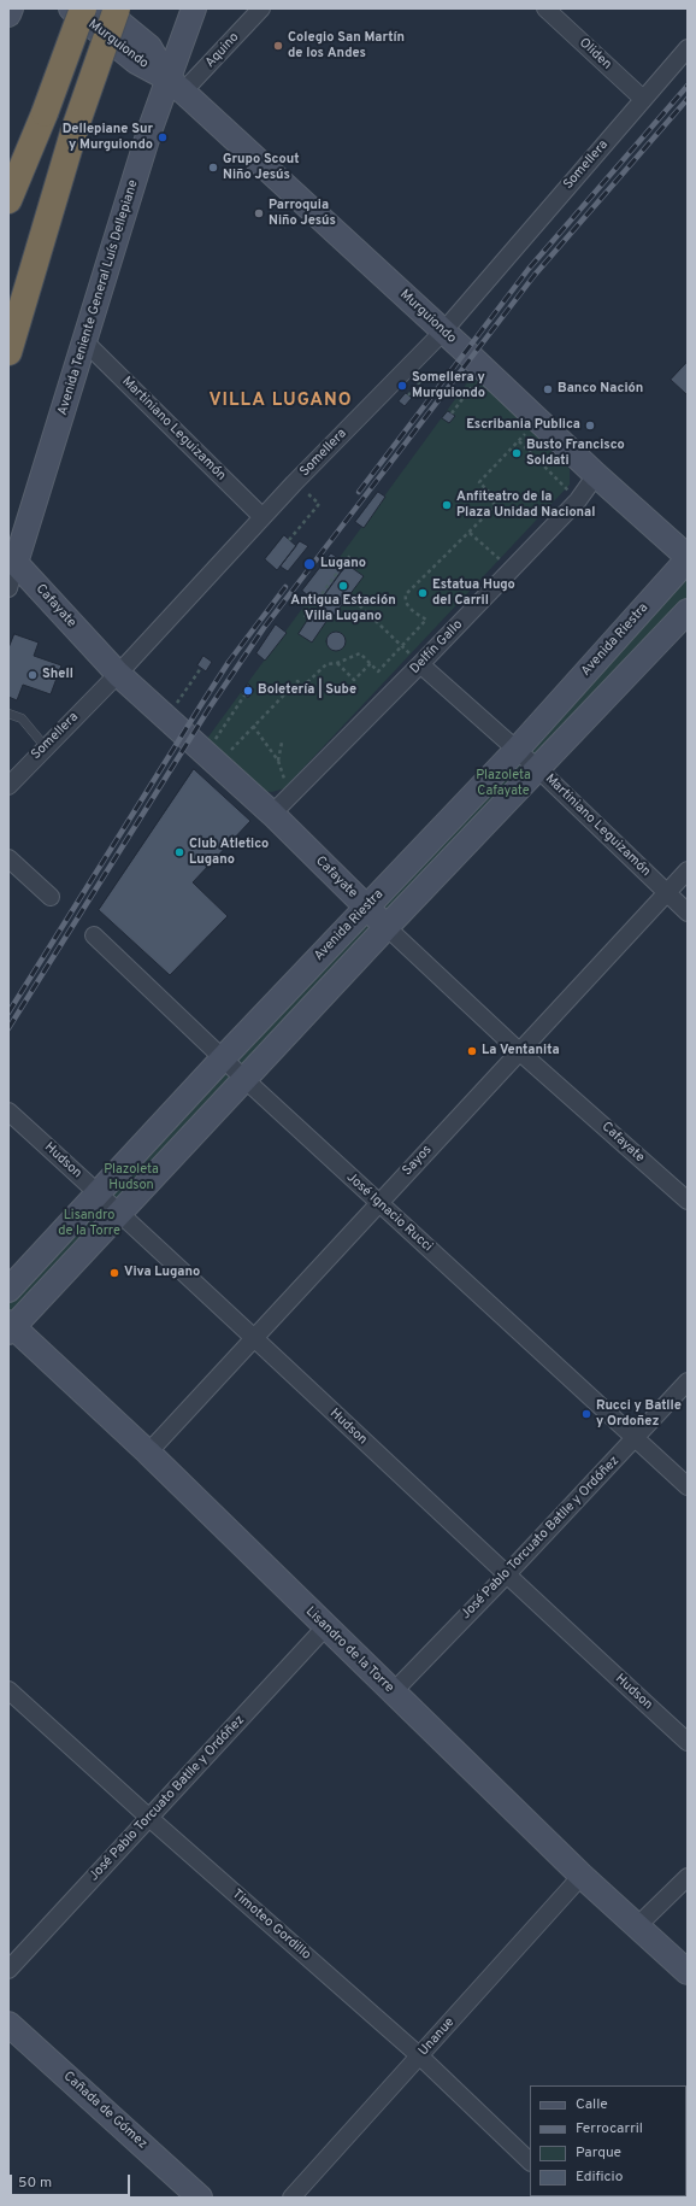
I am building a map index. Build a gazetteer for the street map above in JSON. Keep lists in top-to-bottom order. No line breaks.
{"streets":{"street":["Murguiondo","Aquino","Oliden","Somellera","Avenida Teniente General Luís Dellepiane","Martiniano Leguizamón","Cafayate","Avenida Riestra","Delfín Gallo","Hudson","Sayos","José Ignacio Rucci","José Pablo Torcuato Batlle y Ordóñez","Lisandro de la Torre","Timoteo Gordillo","Unanue","Cañada de Gómez"]},"crossings":[["Murguiondo","Aquino"],["Murguiondo","Somellera"],["Murguiondo","Avenida Teniente General Luís Dellepiane"],["Murguiondo","Avenida Riestra"],["Murguiondo","Delfín Gallo"],["Aquino","Avenida Teniente General Luís Dellepiane"],["Oliden","Somellera"],["Somellera","Martiniano Leguizamón"],["Somellera","Cafayate"],["Avenida Teniente General Luís Dellepiane","Martiniano Leguizamón"],["Avenida Teniente General Luís Dellepiane","Cafayate"],["Martiniano Leguizamón","Avenida Riestra"],["Martiniano Leguizamón","Delfín Gallo"],["Martiniano Leguizamón","Sayos"],["Cafayate","Avenida Riestra"],["Cafayate","Delfín Gallo"],["Cafayate","Sayos"],["Avenida Riestra","Hudson"],["Avenida Riestra","José Ignacio Rucci"],["Avenida Riestra","Lisandro de la Torre"],["Hudson","Sayos"],["Hudson","José Pablo Torcuato Batlle y Ordóñez"],["Sayos","José Ignacio Rucci"],["Sayos","Lisandro de la Torre"],["José Ignacio Rucci","José Pablo Torcuato Batlle y Ordóñez"],["José Pablo Torcuato Batlle y Ordóñez","Lisandro de la Torre"],["José Pablo Torcuato Batlle y Ordóñez","Timoteo Gordillo"],["Lisandro de la Torre","Unanue"],["Timoteo Gordillo","Unanue"]],"districts":["VILLA LUGANO"],"parks":["Plazoleta Cafayate","Plazoleta Hudson","Lisandro de la Torre"],"places":["Colegio San Martín de los Andes","Dellepiane Sur y Murguiondo","Grupo Scout Niño Jesús","Parroquia Niño Jesús","Somellera y Murguiondo","Banco Nación","Escribania Publica","Busto Francisco Soldati","Anfiteatro de la Plaza Unidad Nacional","Lugano","Antigua Estación Villa Lugano","Estatua Hugo del Carril","Shell","Boletería | Sube","Club Atletico Lugano","La Ventanita","Viva Lugano","Rucci y Batlle y Ordoñez"],"legend":["Calle","Ferrocarril","Parque","Edificio"],"scale_bar":"50 m"}
